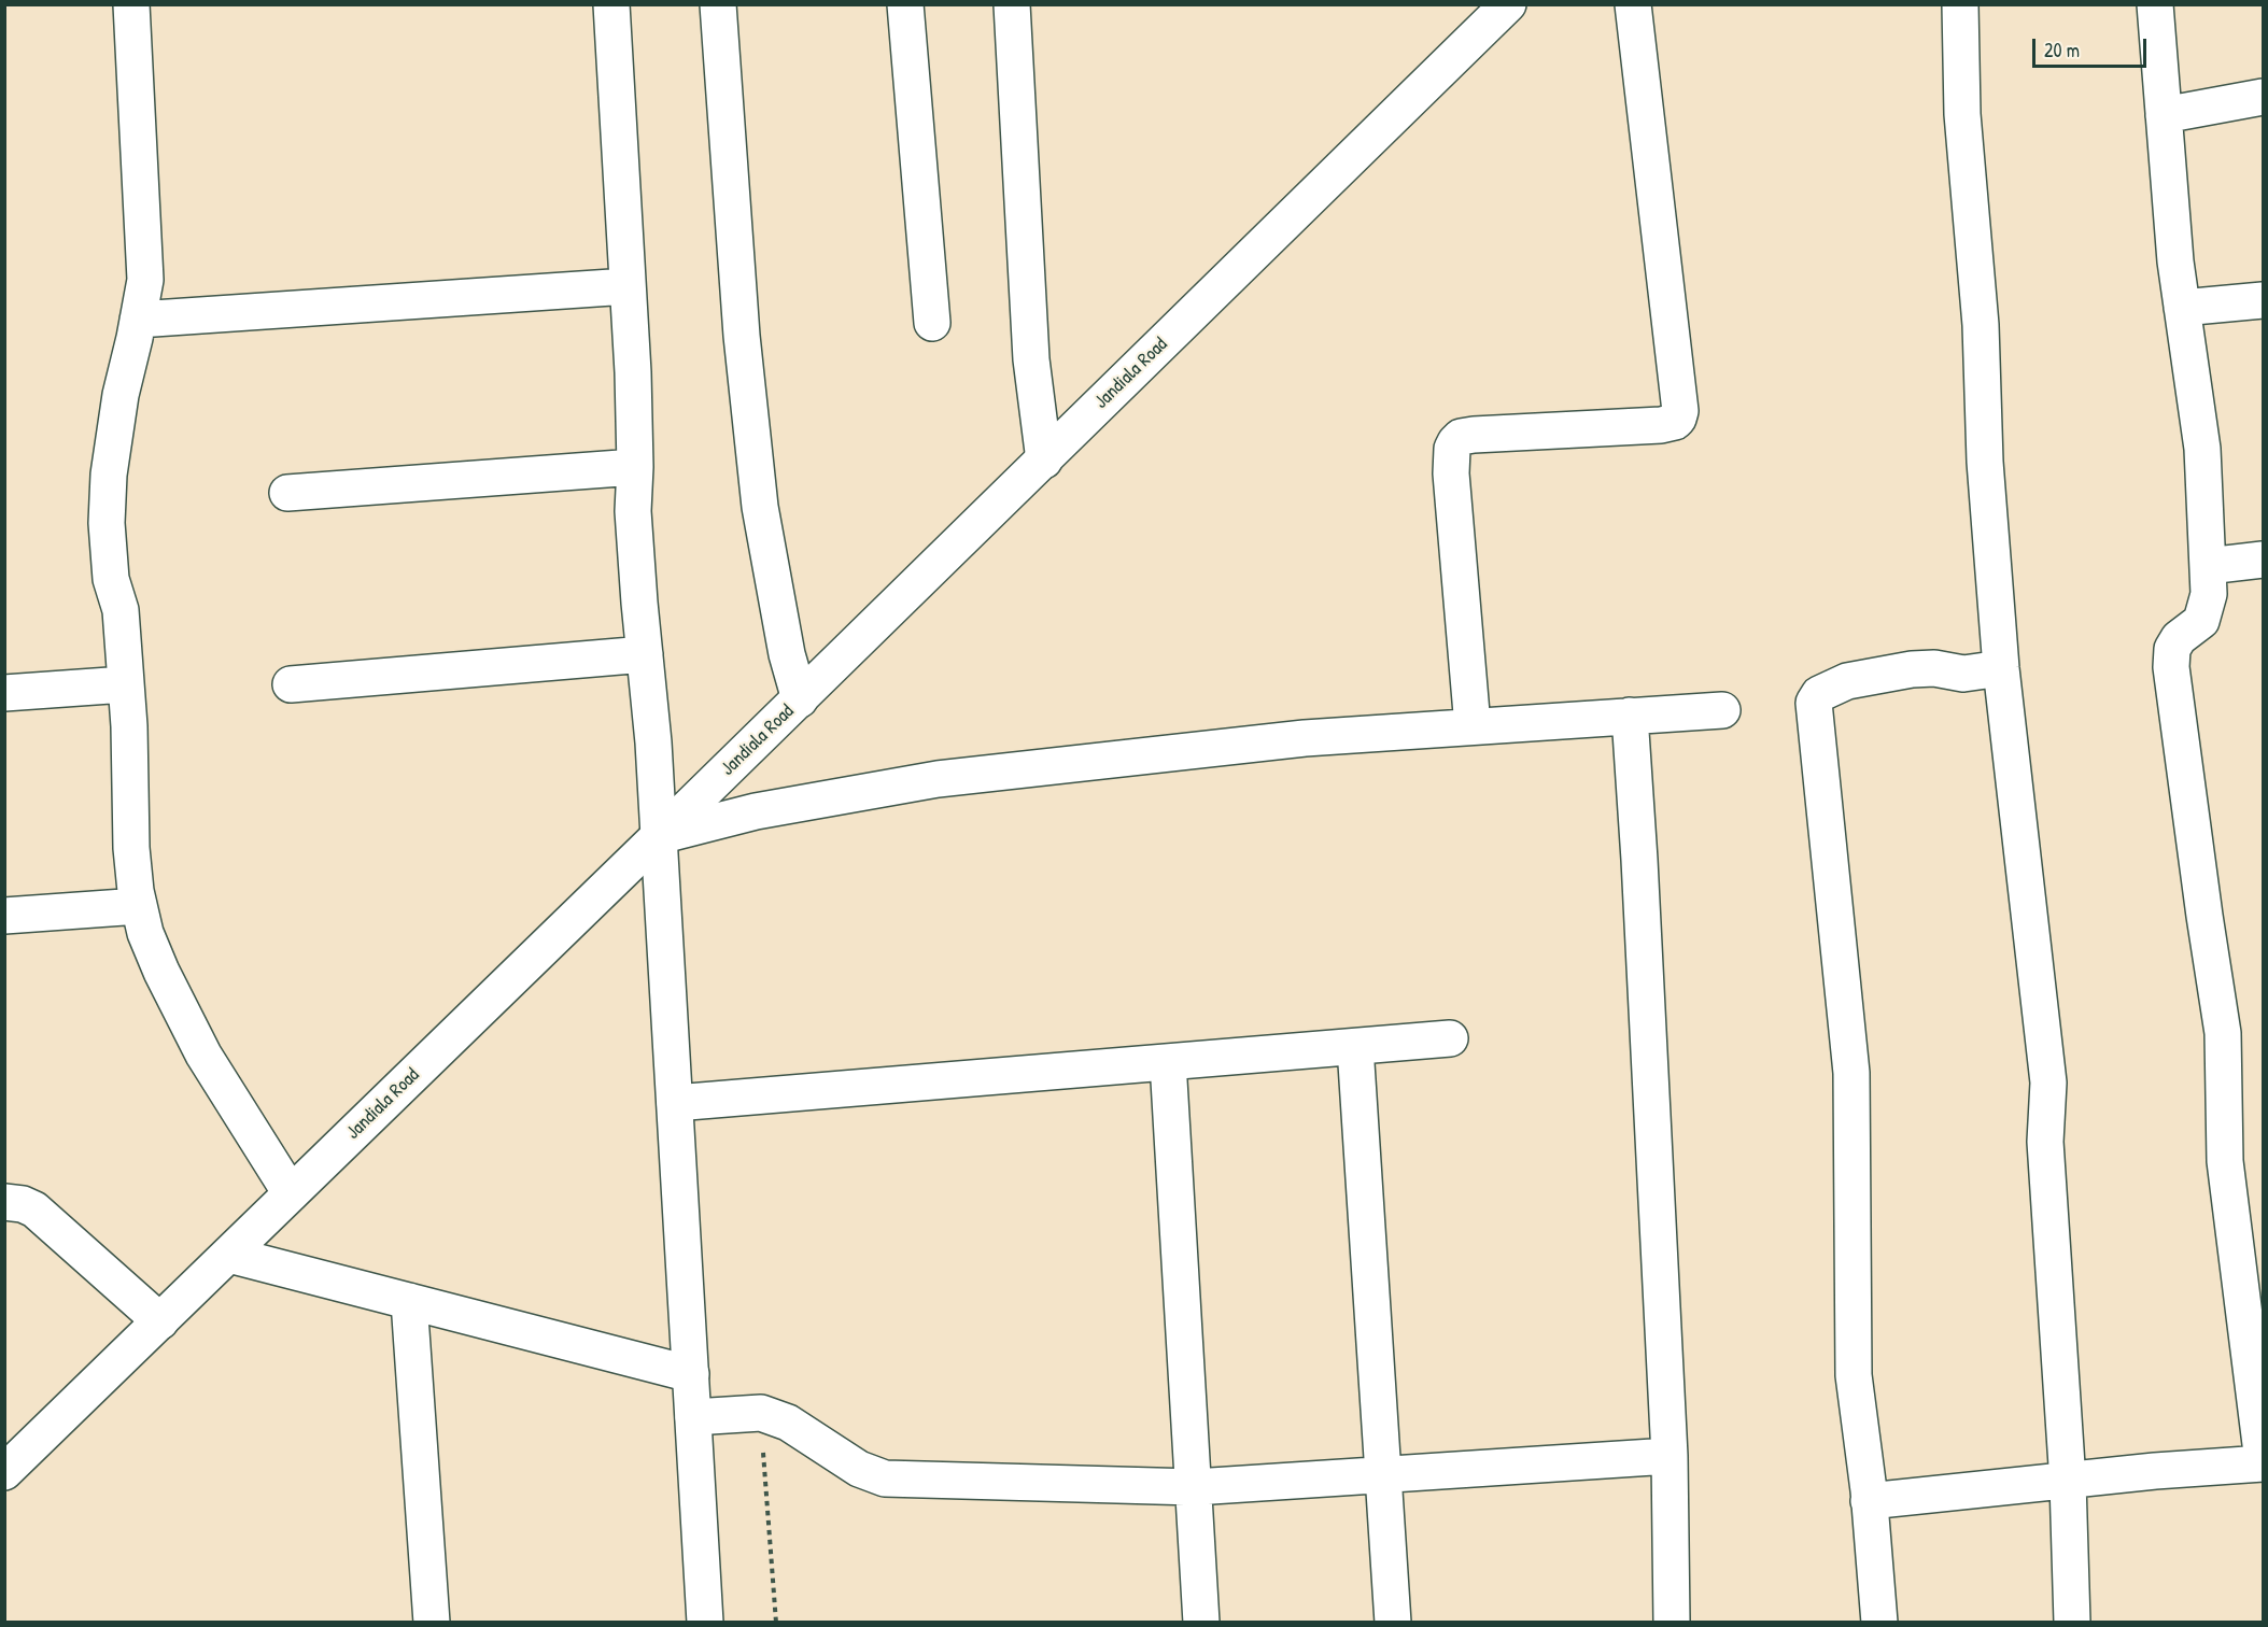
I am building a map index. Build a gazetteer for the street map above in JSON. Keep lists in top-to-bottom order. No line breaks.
{"streets":{"street":["Jandiala Road"]},"scale_bar":"20 m"}
